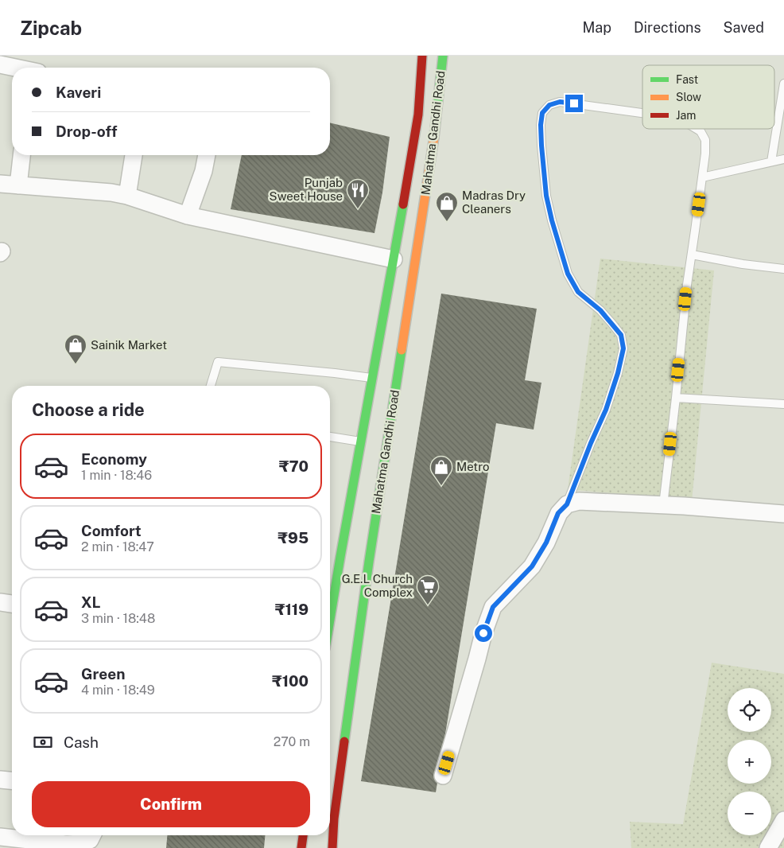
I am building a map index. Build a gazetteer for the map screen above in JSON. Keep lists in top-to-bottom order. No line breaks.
{"streets":{"main road":["Mahatma Gandhi Road"]},"places":{"restaurant":["Punjab Sweet House"],"shop":["Madras Dry Cleaners","Sainik Market","Metro"],"supermarket":["G.E.L Church Complex"]},"legend":["Fast","Slow","Jam"],"page":{"header":"Zipcab","nav":["Map","Directions","Saved"],"banner":["Kaveri","Drop-off"],"heading":"Choose a ride","list":[{"name":"Economy","note":"1 min · 18:46","value":"₹70"},{"name":"Comfort","note":"2 min · 18:47","value":"₹95"},{"name":"XL","note":"3 min · 18:48","value":"₹119"},{"name":"Green","note":"4 min · 18:49","value":"₹100"}],"map_buttons":["+","−"],"pay":["Cash","270 m"],"buttons":"Confirm"}}
